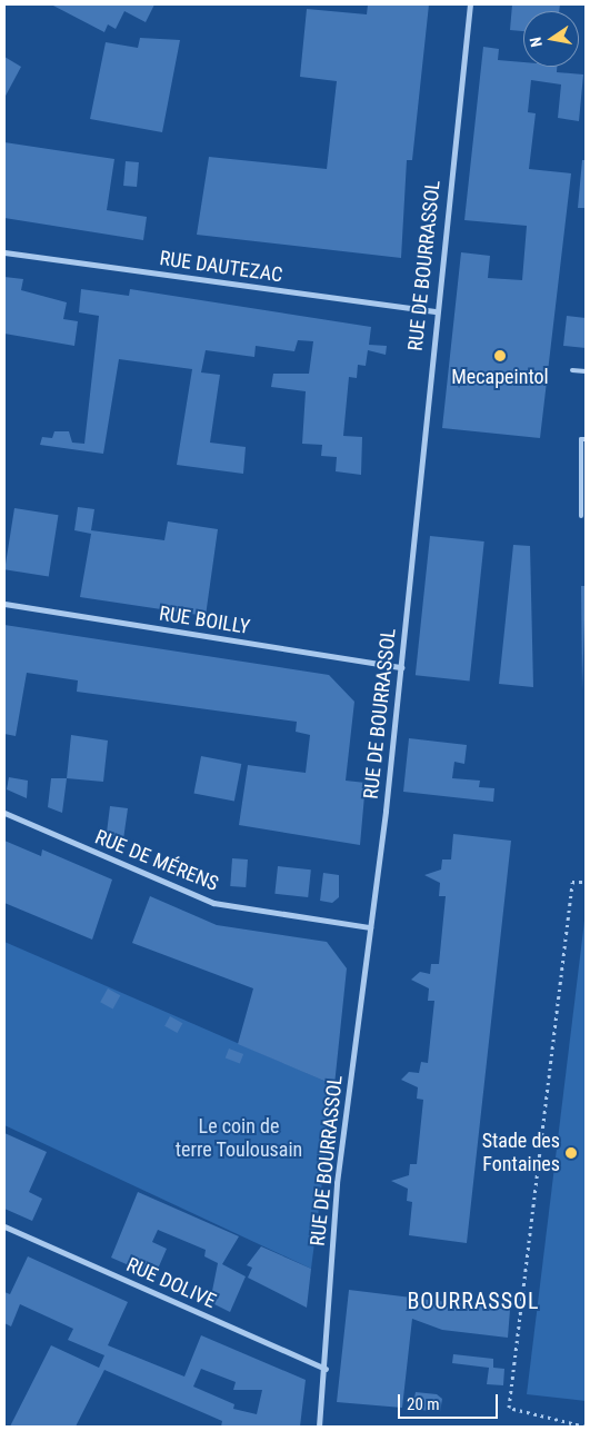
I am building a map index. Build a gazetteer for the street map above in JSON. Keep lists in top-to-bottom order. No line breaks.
{"streets":{"street":["RUE DE BOURRASSOL","RUE DAUTEZAC","RUE BOILLY","RUE DE MÉRENS","RUE DOLIVE"]},"crossings":[["RUE DE BOURRASSOL","RUE DAUTEZAC"],["RUE DE BOURRASSOL","RUE BOILLY"],["RUE DE BOURRASSOL","RUE DE MÉRENS"],["RUE DE BOURRASSOL","RUE DOLIVE"]],"districts":["BOURRASSOL"],"parks":["Le coin de terre Toulousain"],"places":["Mecapeintol","Stade des Fontaines"],"scale_bar":"20 m","north":"left"}
